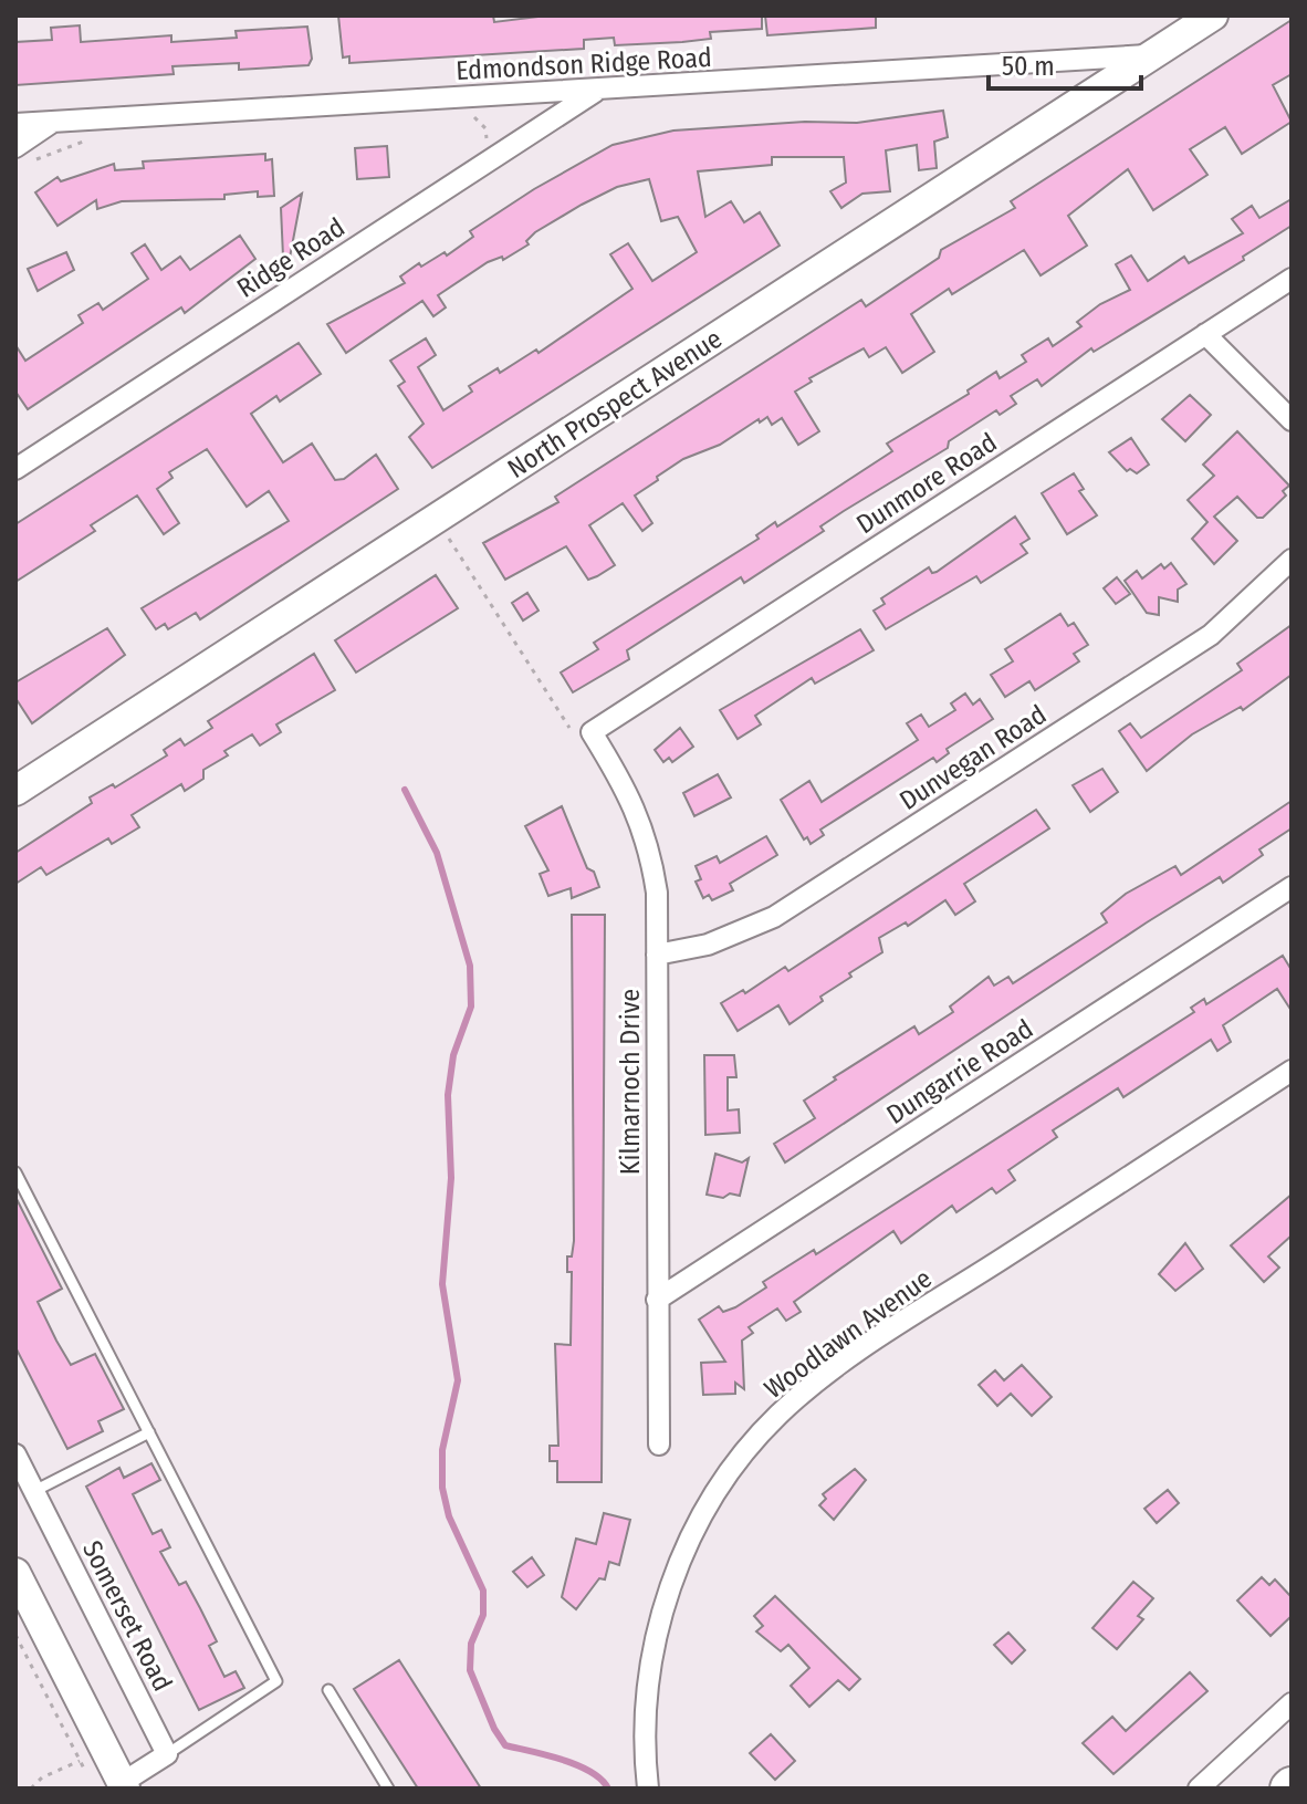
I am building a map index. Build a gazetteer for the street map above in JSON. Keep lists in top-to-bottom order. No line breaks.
{"streets":{"street":["Edmondson Ridge Road","Ridge Road","North Prospect Avenue","Dunmore Road","Dunvegan Road","Dungarrie Road","Kilmarnoch Drive","Woodlawn Avenue","Somerset Road"]},"crossings":[["Edmondson Ridge Road","Ridge Road"],["Edmondson Ridge Road","North Prospect Avenue"],["Dunmore Road","Kilmarnoch Drive"],["Dunvegan Road","Kilmarnoch Drive"],["Dungarrie Road","Kilmarnoch Drive"]],"scale_bar":"50 m"}
